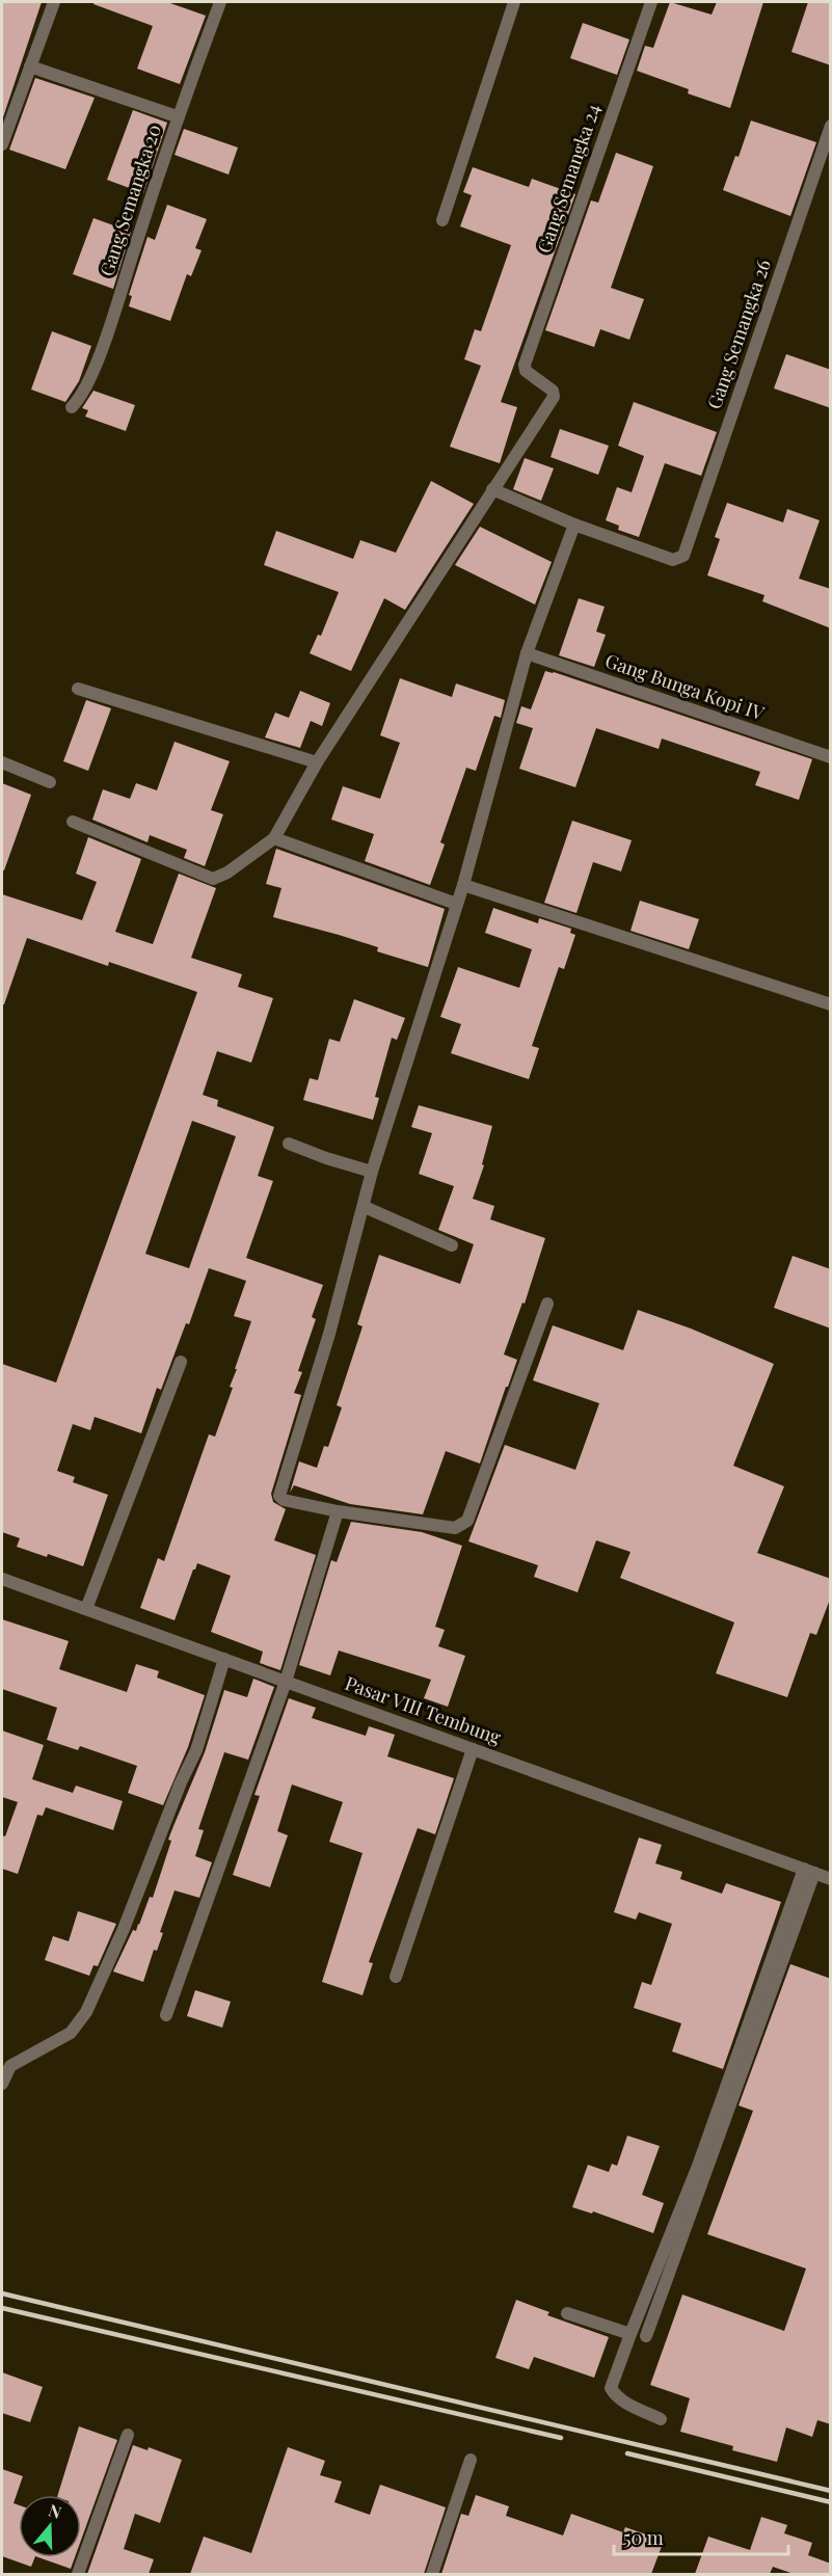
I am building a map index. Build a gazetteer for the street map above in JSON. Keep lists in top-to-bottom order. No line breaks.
{"streets":{"street":["Gang Semangka 24","Gang Semangka 20","Gang Semangka 26","Gang Bunga Kopi IV","Pasar VIII Tembung"]},"scale_bar":"50 m","north":"top"}
